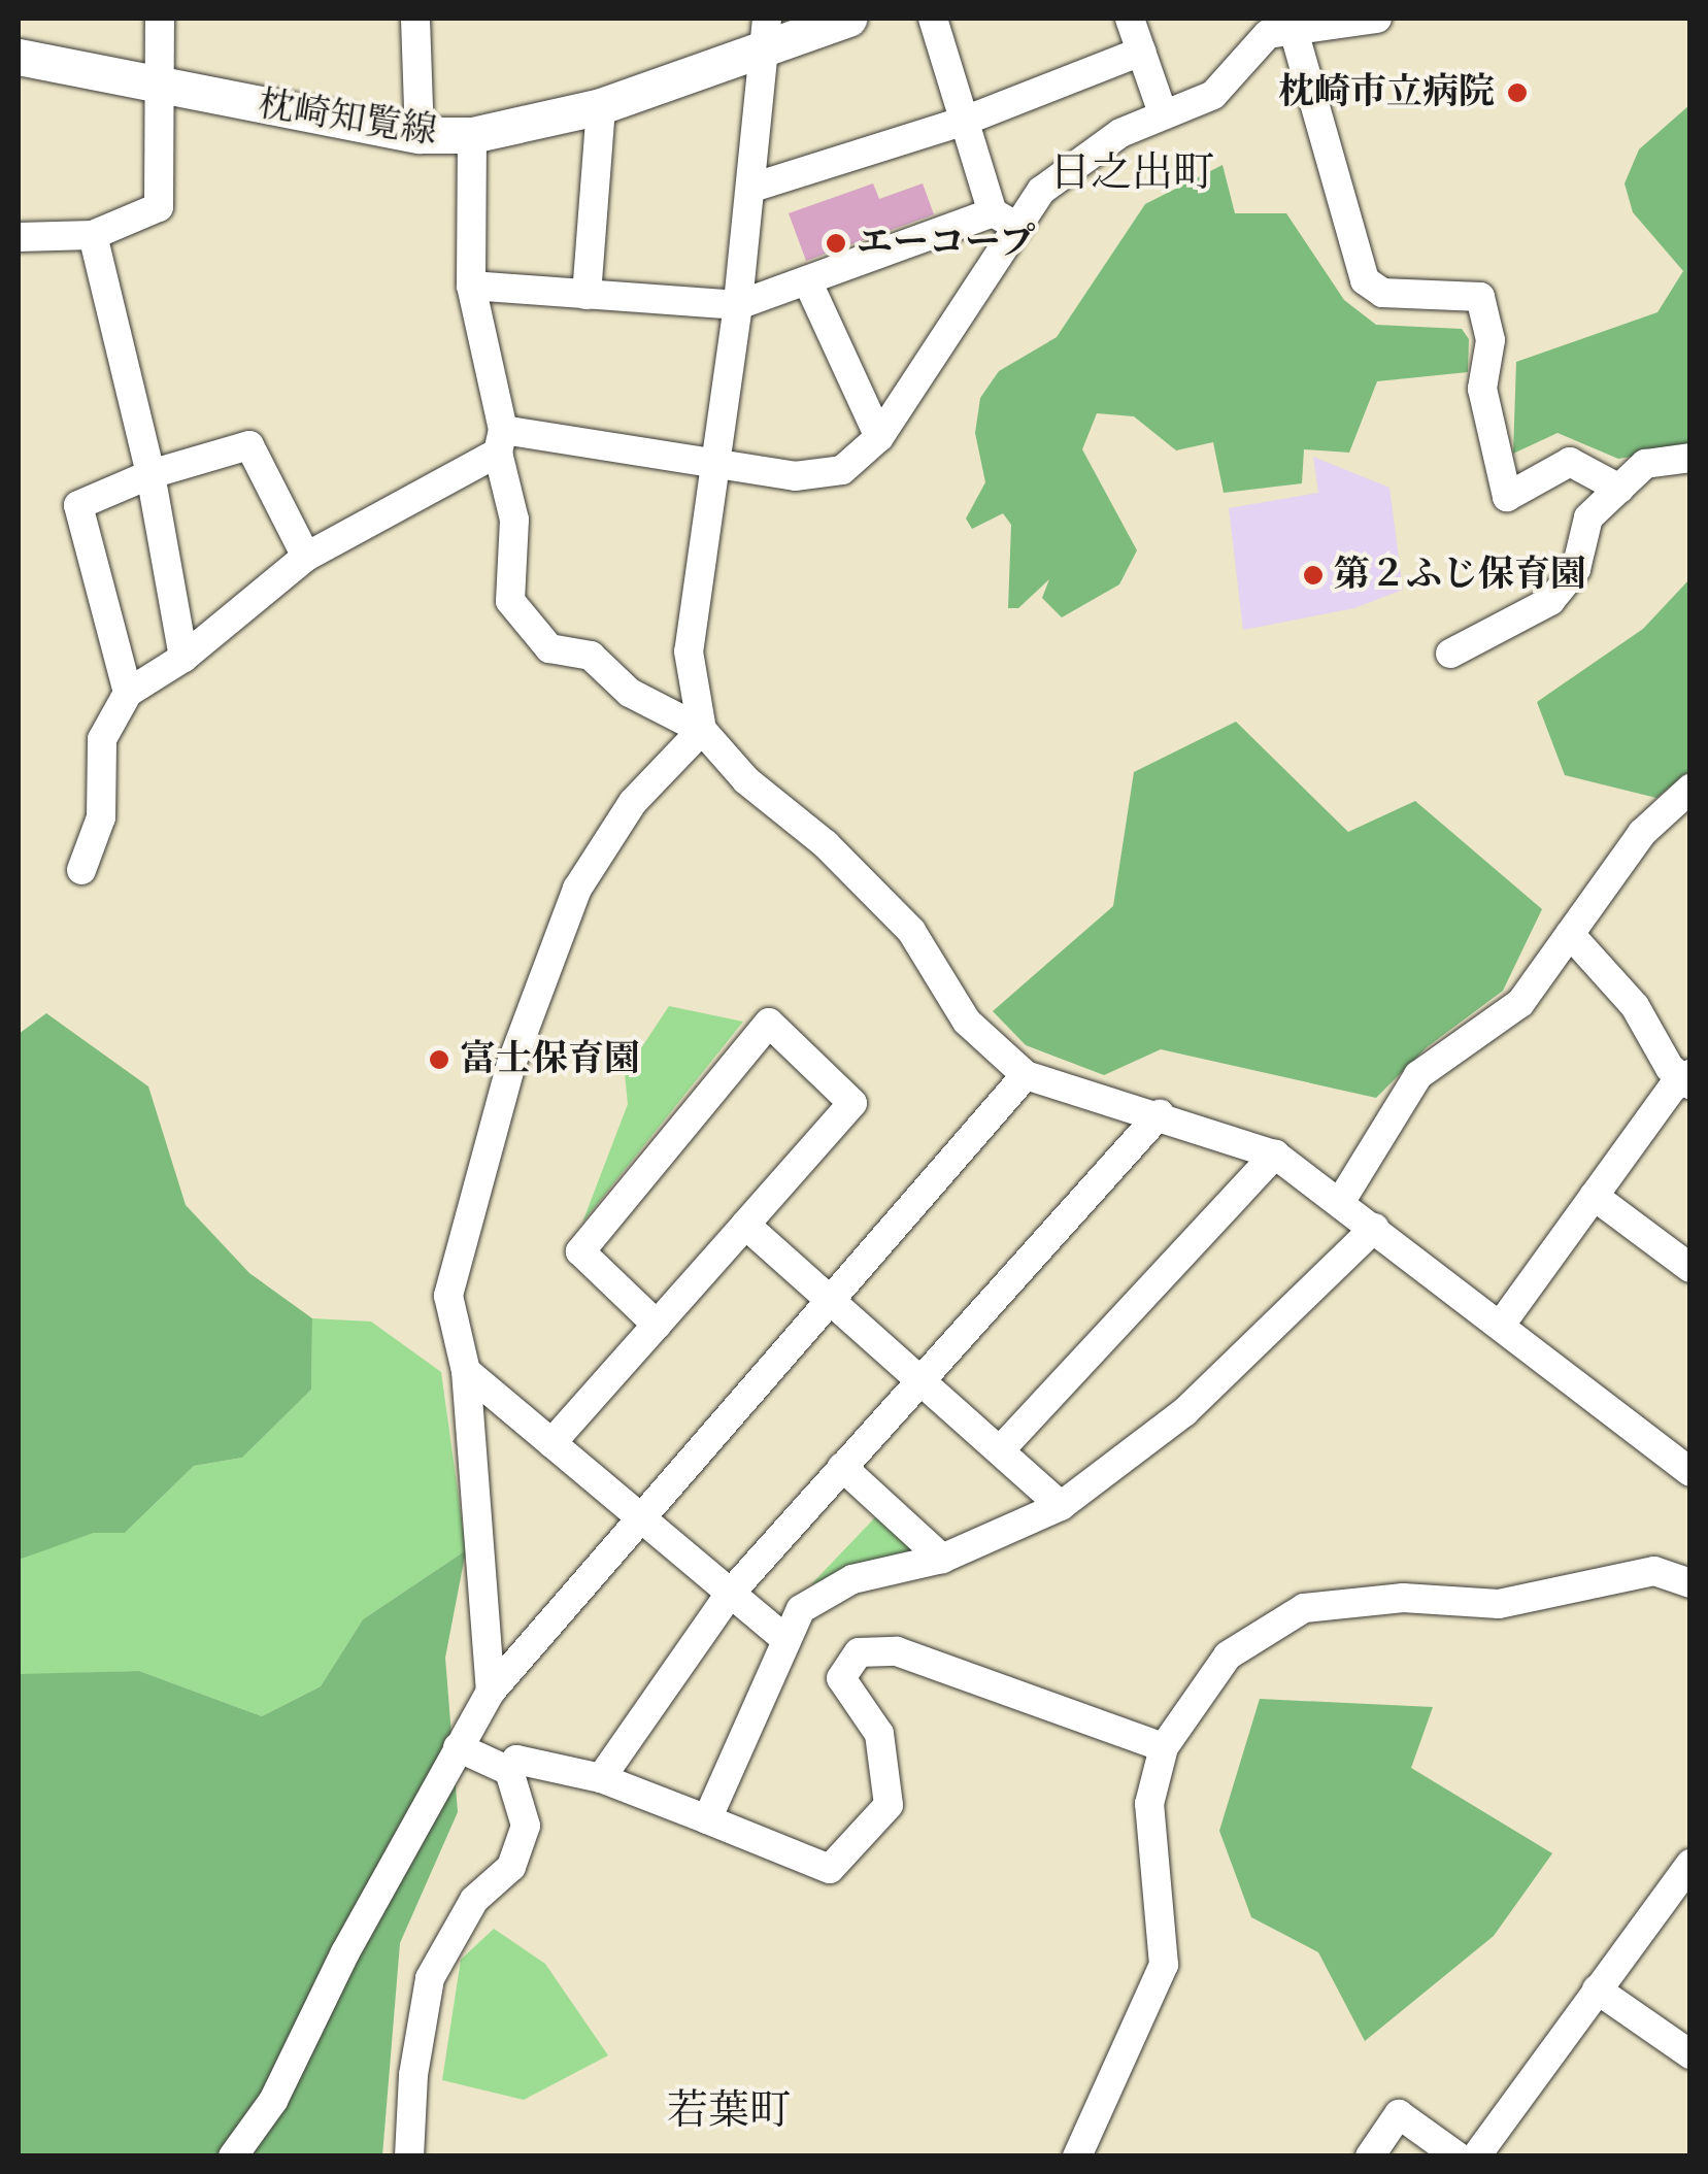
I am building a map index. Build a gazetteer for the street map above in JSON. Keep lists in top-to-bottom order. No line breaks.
{"streets":{"main road":["枕崎知覧線"]},"districts":["日之出町","若葉町"],"places":["枕崎市立病院","エーコープ","第２ふじ保育園","富士保育園"]}
